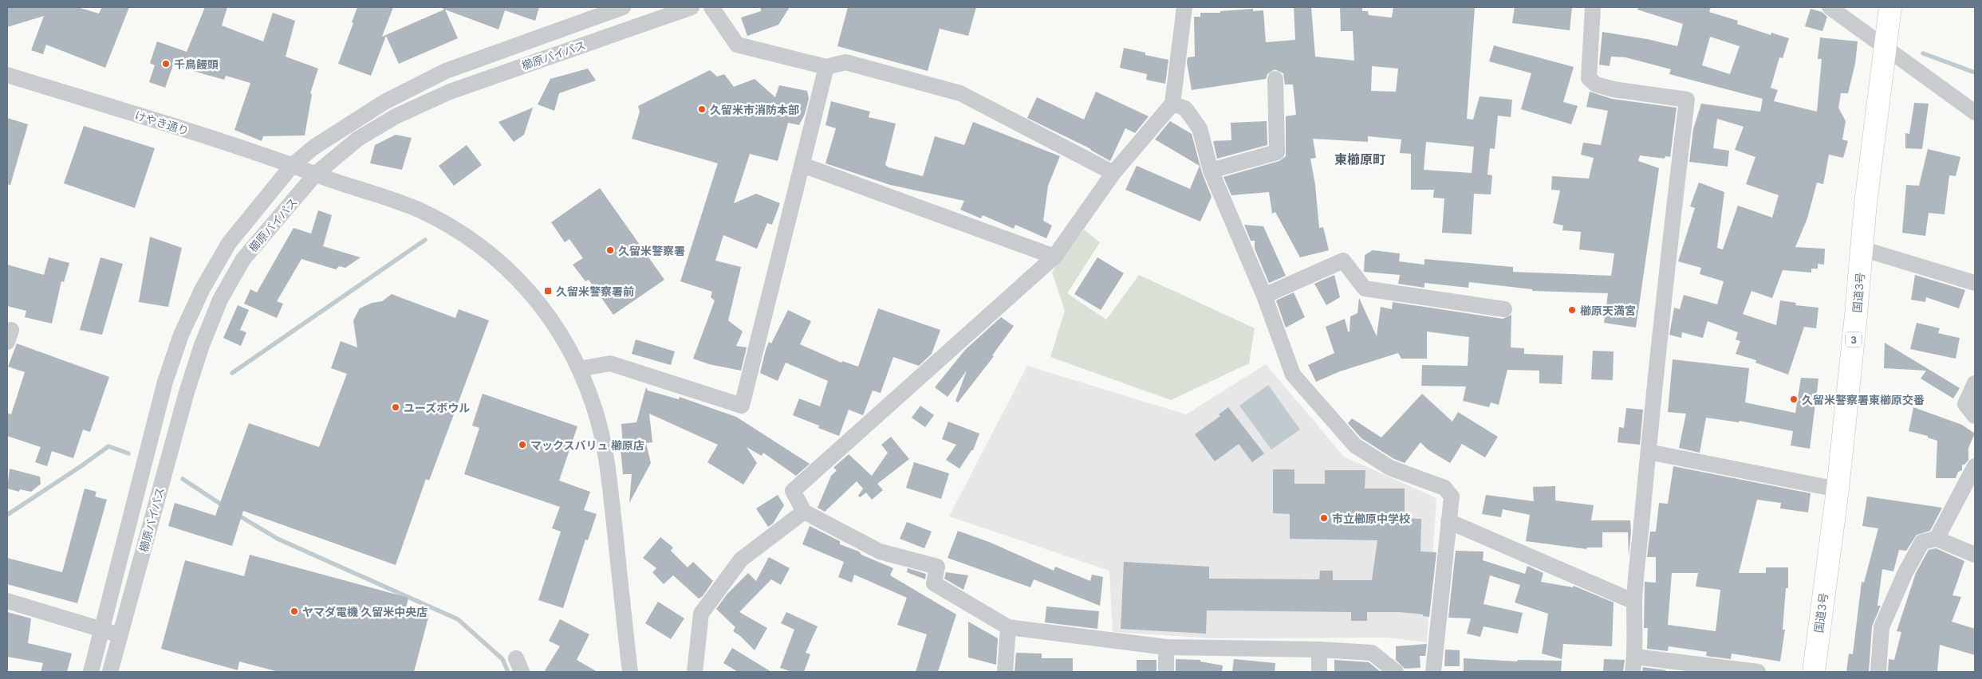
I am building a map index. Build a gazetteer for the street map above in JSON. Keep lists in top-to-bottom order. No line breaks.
{"streets":{"highway":["国道3号","3"],"street":["櫛原バイパス","けやき通り"]},"crossings":[["櫛原バイパス","けやき通り"]],"districts":["東櫛原町"],"places":{"other":["千鳥饅頭","久留米市消防本部","久留米警察署","櫛原天満宮","久留米警察署東櫛原交番","ユーズボウル","マックスバリュ 櫛原店","市立櫛原中学校","ヤマダ電機 久留米中央店"],"transit":["久留米警察署前"]}}
